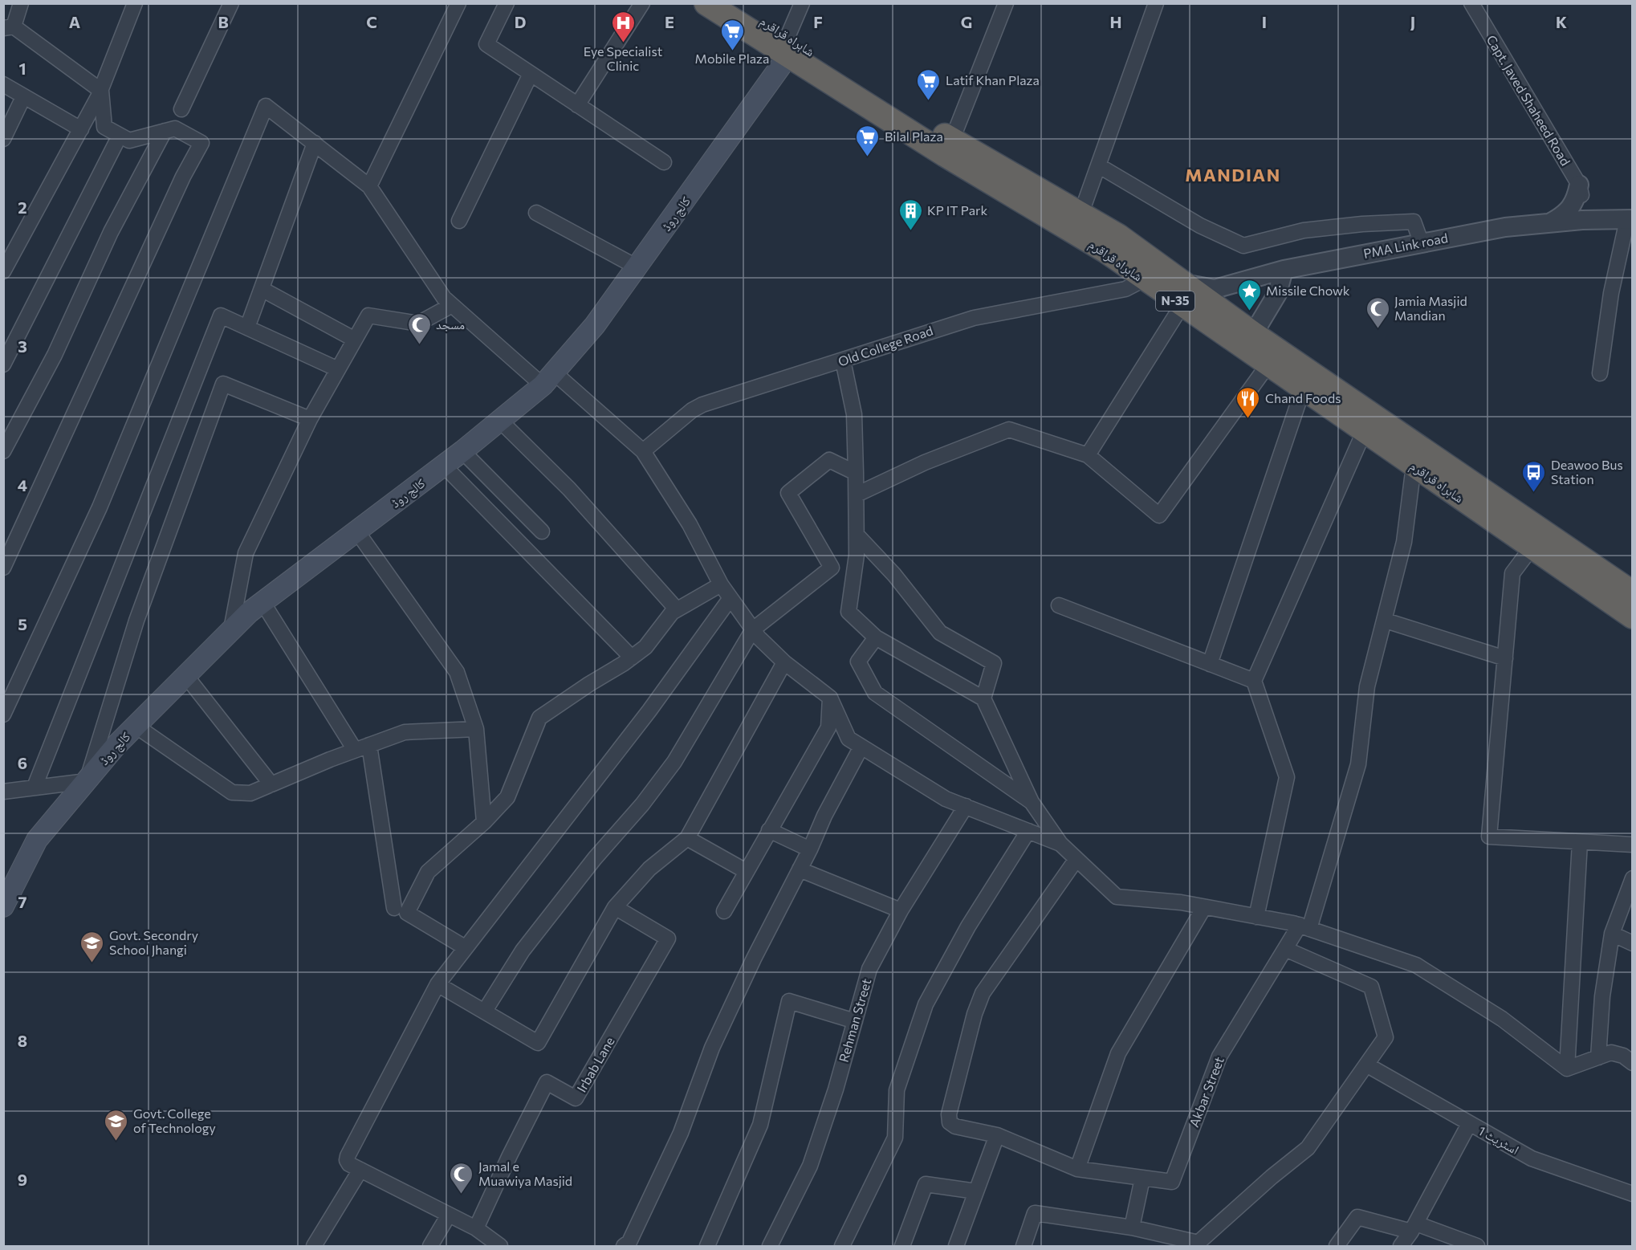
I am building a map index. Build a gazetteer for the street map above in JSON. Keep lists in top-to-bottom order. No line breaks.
{"streets":{"highway":["شاہراہ قراقرم","N-35"],"main road":["کالج روڈ"],"street":["Capt. Javed Shaheed Road","PMA Link road","Old College Road","Rehman Street","Irbab Lane","Akbar Street","اسٹریٹ 1"]},"crossings":[["شاہراہ قراقرم","کالج روڈ"],["شاہراہ قراقرم","PMA Link road"],["شاہراہ قراقرم","Old College Road"],["شاہراہ قراقرم","Akbar Street"]],"districts":["MANDIAN"],"places":{"hospital":["Eye Specialist Clinic"],"supermarket":["Mobile Plaza","Latif Khan Plaza","Bilal Plaza"],"building":["KP IT Park"],"place":["Missile Chowk"],"mosque":["Jamia Masjid Mandian","مسجد","Jamal e Muawiya Masjid"],"restaurant":["Chand Foods"],"bus stop":["Deawoo Bus Station"],"school or university":["Govt. Secondry School Jhangi","Govt. College of Technology"]},"grid":{"columns":["A","B","C","D","E","F","G","H","I","J","K"],"rows":["1","2","3","4","5","6","7","8","9"]}}
